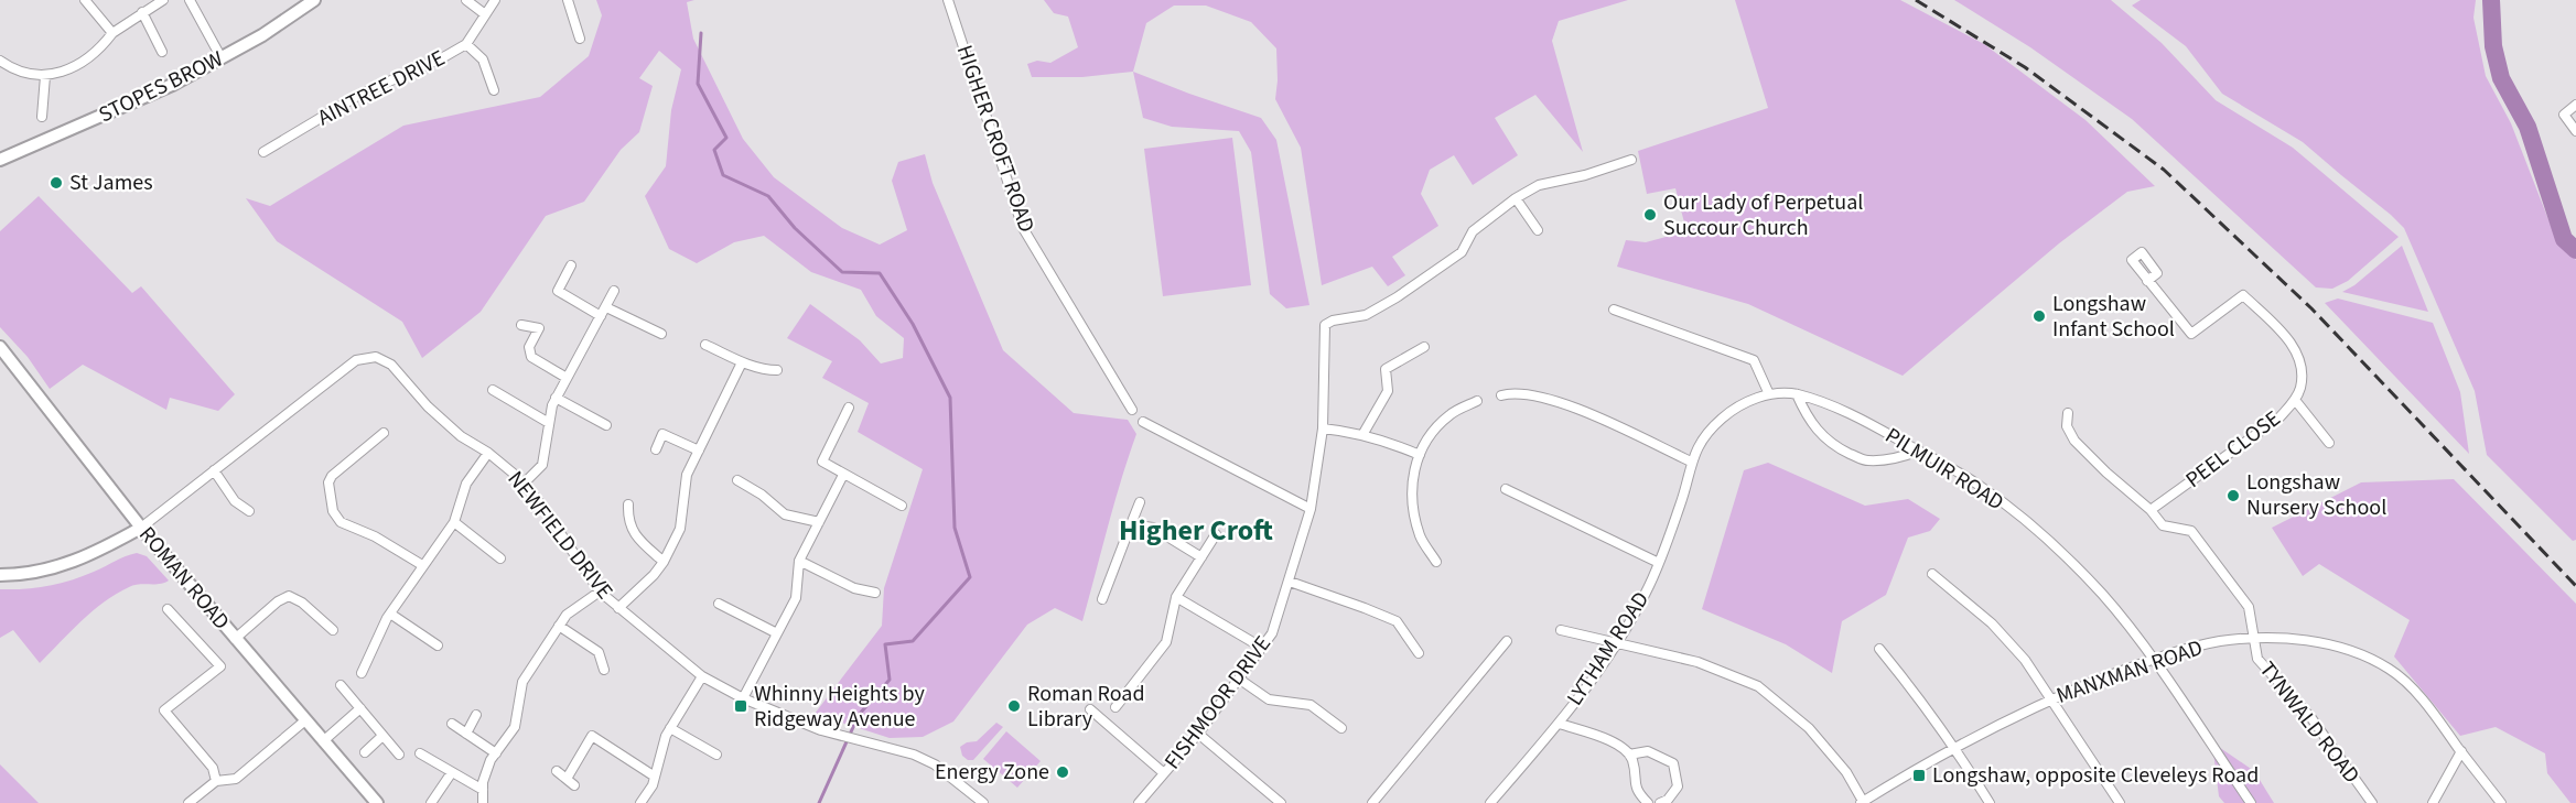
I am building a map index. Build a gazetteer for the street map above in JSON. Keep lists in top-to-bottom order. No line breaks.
{"streets":{"main road":["STOPES BROW","ROMAN ROAD"],"street":["AINTREE DRIVE","HIGHER CROFT ROAD","PEEL CLOSE","PILMUIR ROAD","NEWFIELD DRIVE","LYTHAM ROAD","MANXMAN ROAD","FISHMOOR DRIVE","TYNWALD ROAD"]},"crossings":[["PEEL CLOSE","TYNWALD ROAD"],["PILMUIR ROAD","LYTHAM ROAD"],["PILMUIR ROAD","MANXMAN ROAD"],["NEWFIELD DRIVE","ROMAN ROAD"],["MANXMAN ROAD","TYNWALD ROAD"]],"districts":["Higher Croft"],"places":{"other":["St James","Our Lady of Perpetual Succour Church","Longshaw Infant School","Longshaw Nursery School","Roman Road Library","Energy Zone"],"transit":["Whinny Heights by Ridgeway Avenue","Longshaw, opposite Cleveleys Road"]}}
